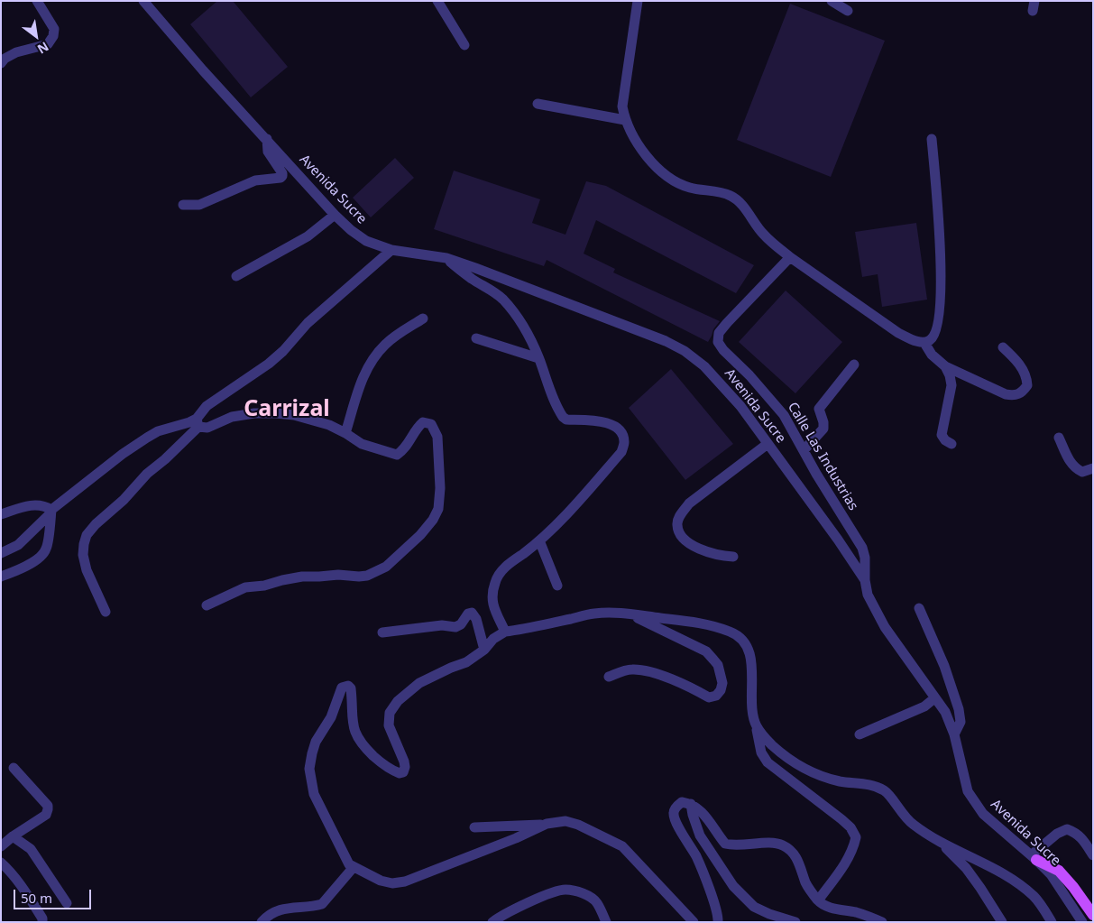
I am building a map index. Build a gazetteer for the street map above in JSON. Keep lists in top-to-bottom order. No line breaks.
{"streets":{"street":["Avenida Sucre","Calle Las Industrias"]},"crossings":[["Avenida Sucre","Calle Las Industrias"]],"districts":["Carrizal"],"scale_bar":"50 m","north":"bottom right"}
